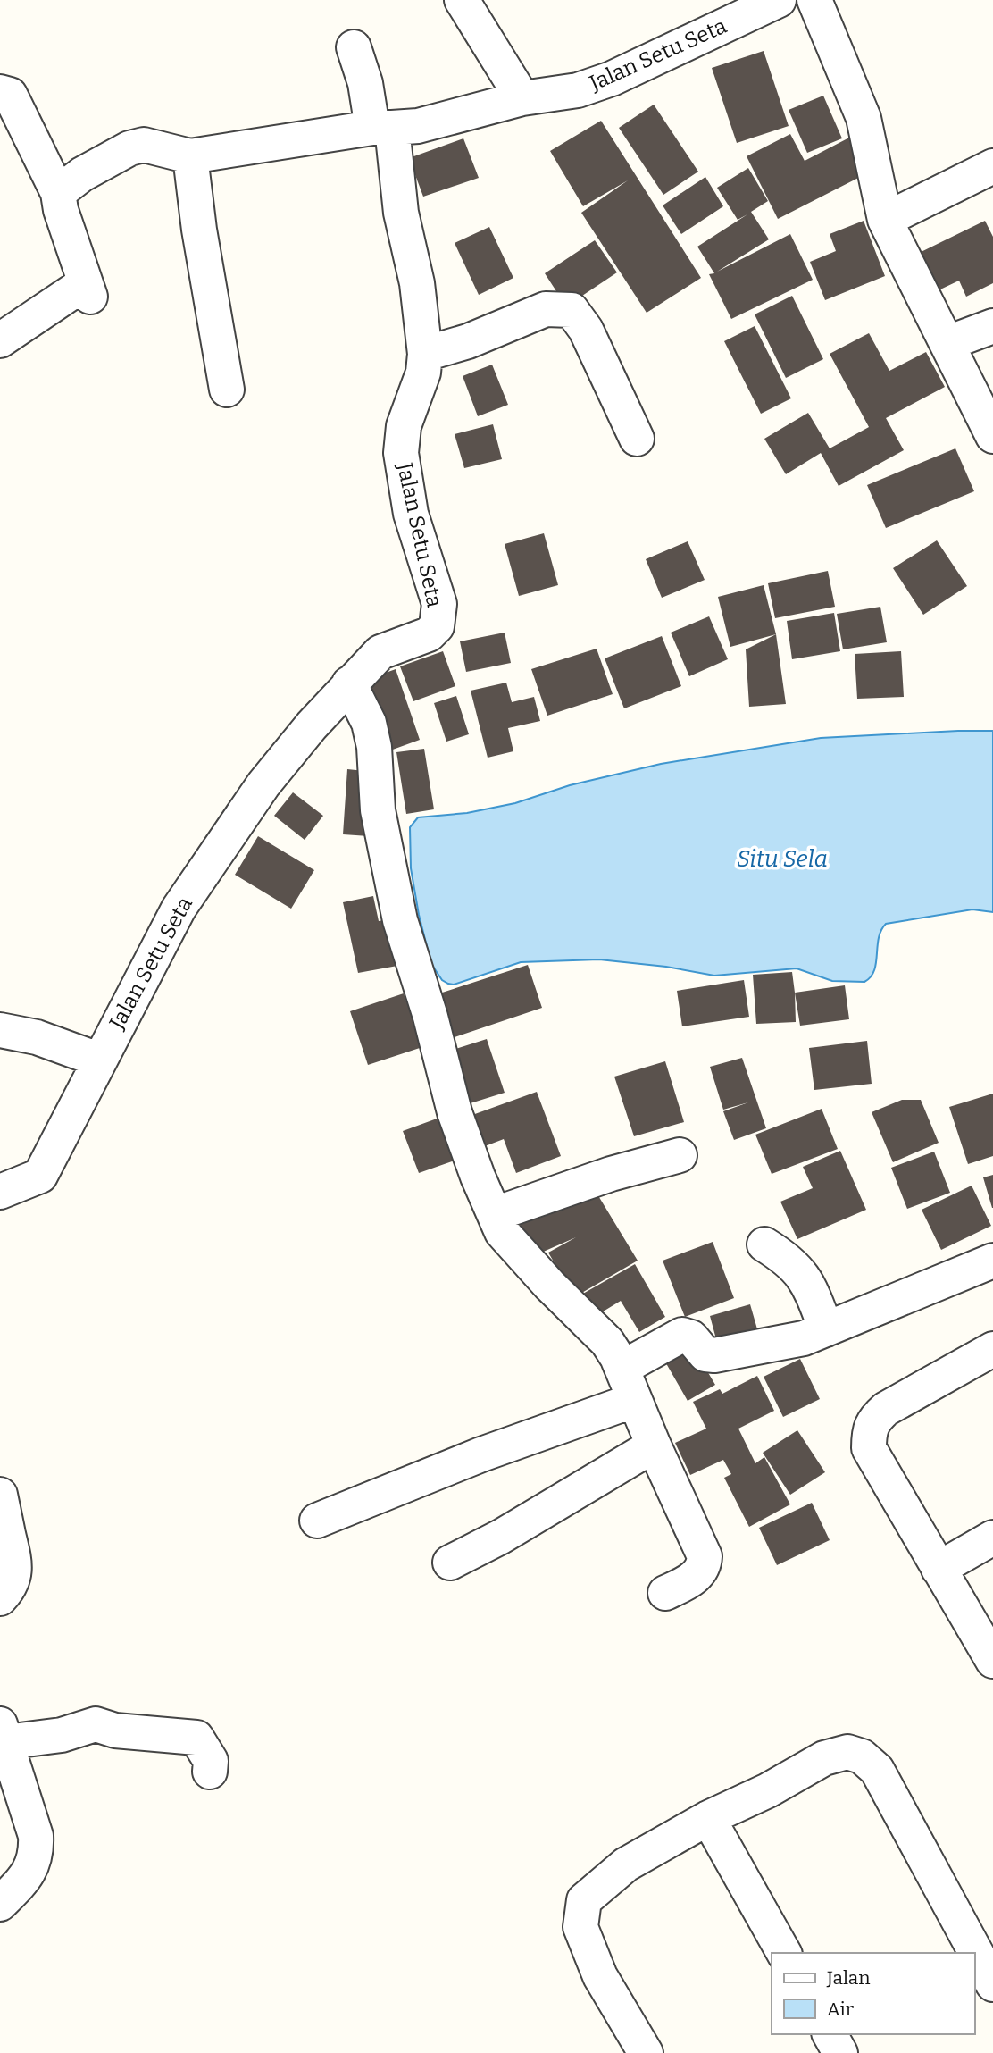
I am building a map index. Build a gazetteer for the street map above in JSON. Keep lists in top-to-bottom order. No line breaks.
{"streets":{"street":["Jalan Setu Seta"]},"water":["Situ Sela"],"legend":["Jalan","Air"]}
